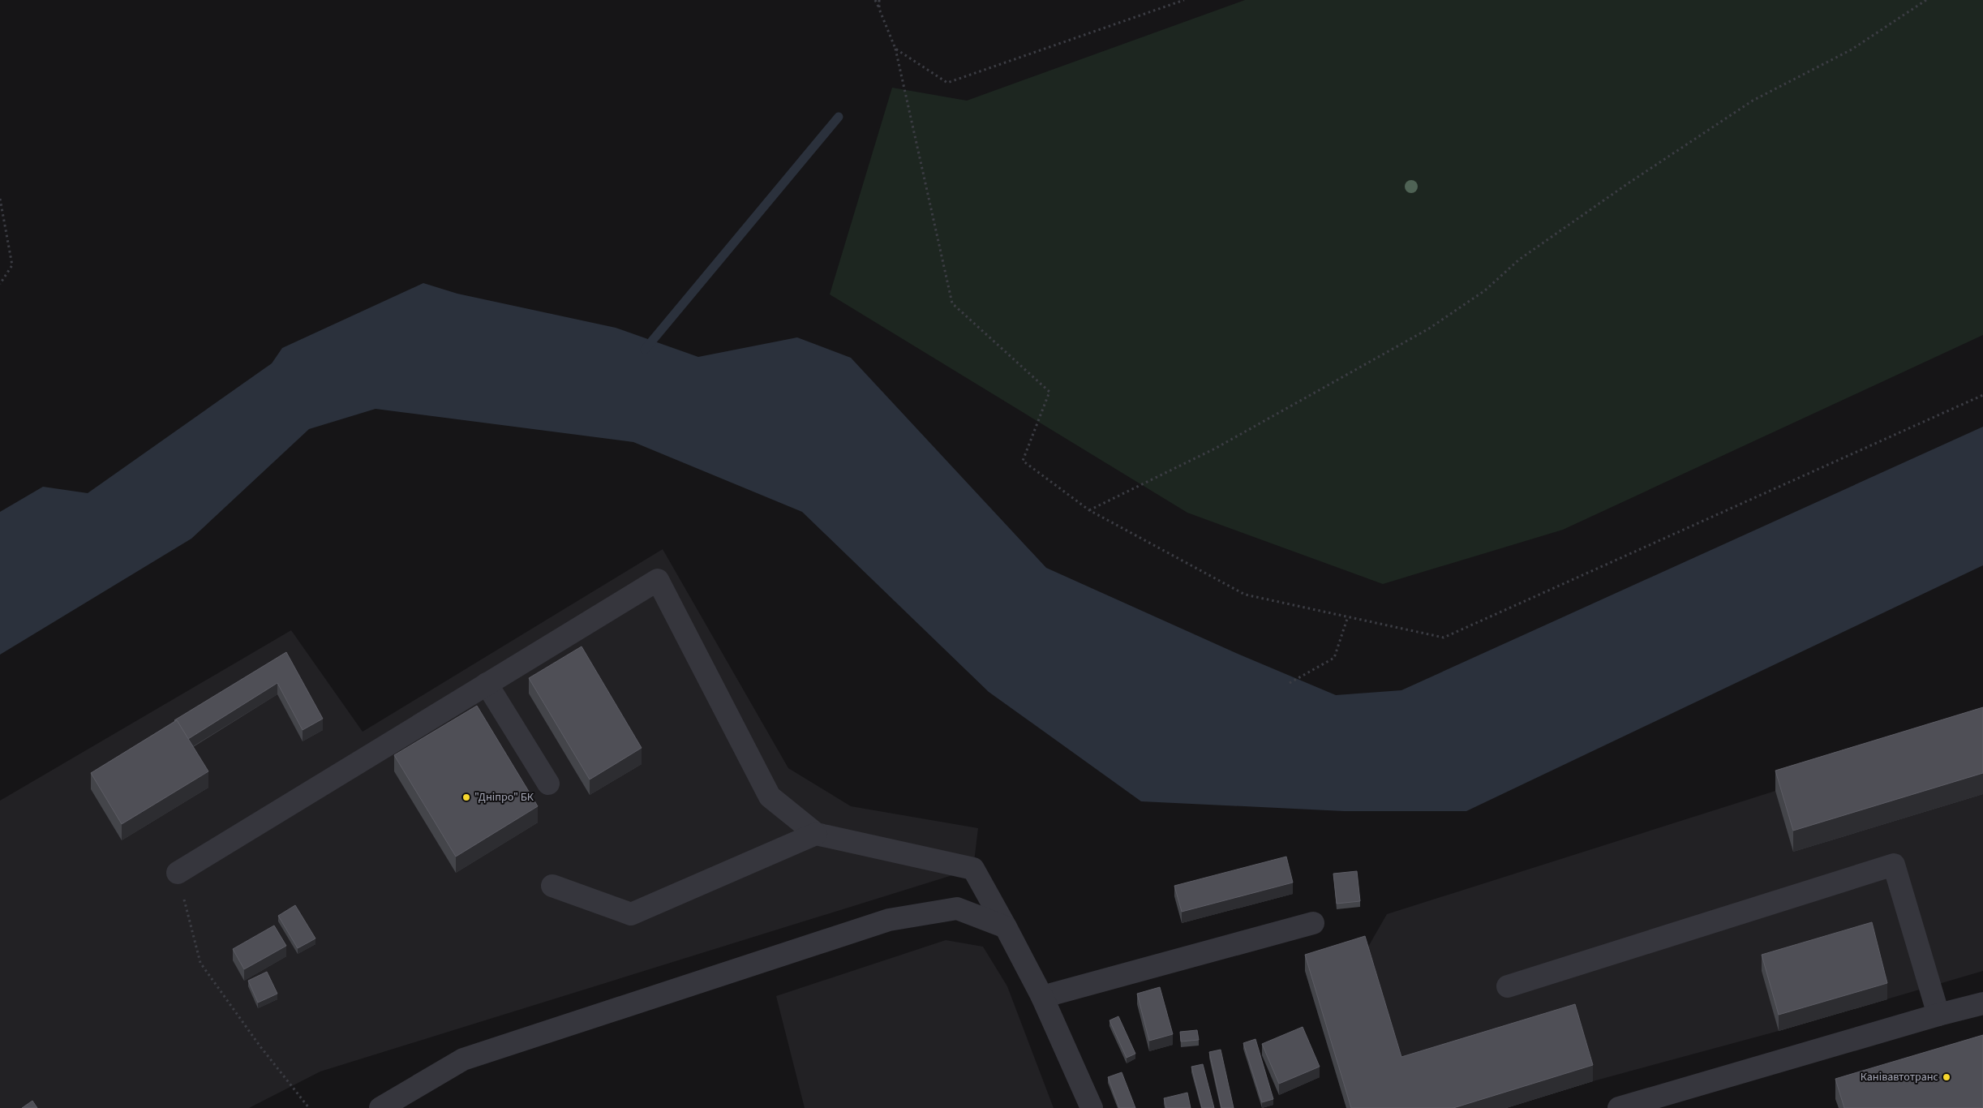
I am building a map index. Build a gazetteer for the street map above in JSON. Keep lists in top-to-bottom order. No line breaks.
{"places":["\"Дніпро\" БК","Канівавтотранс"]}
